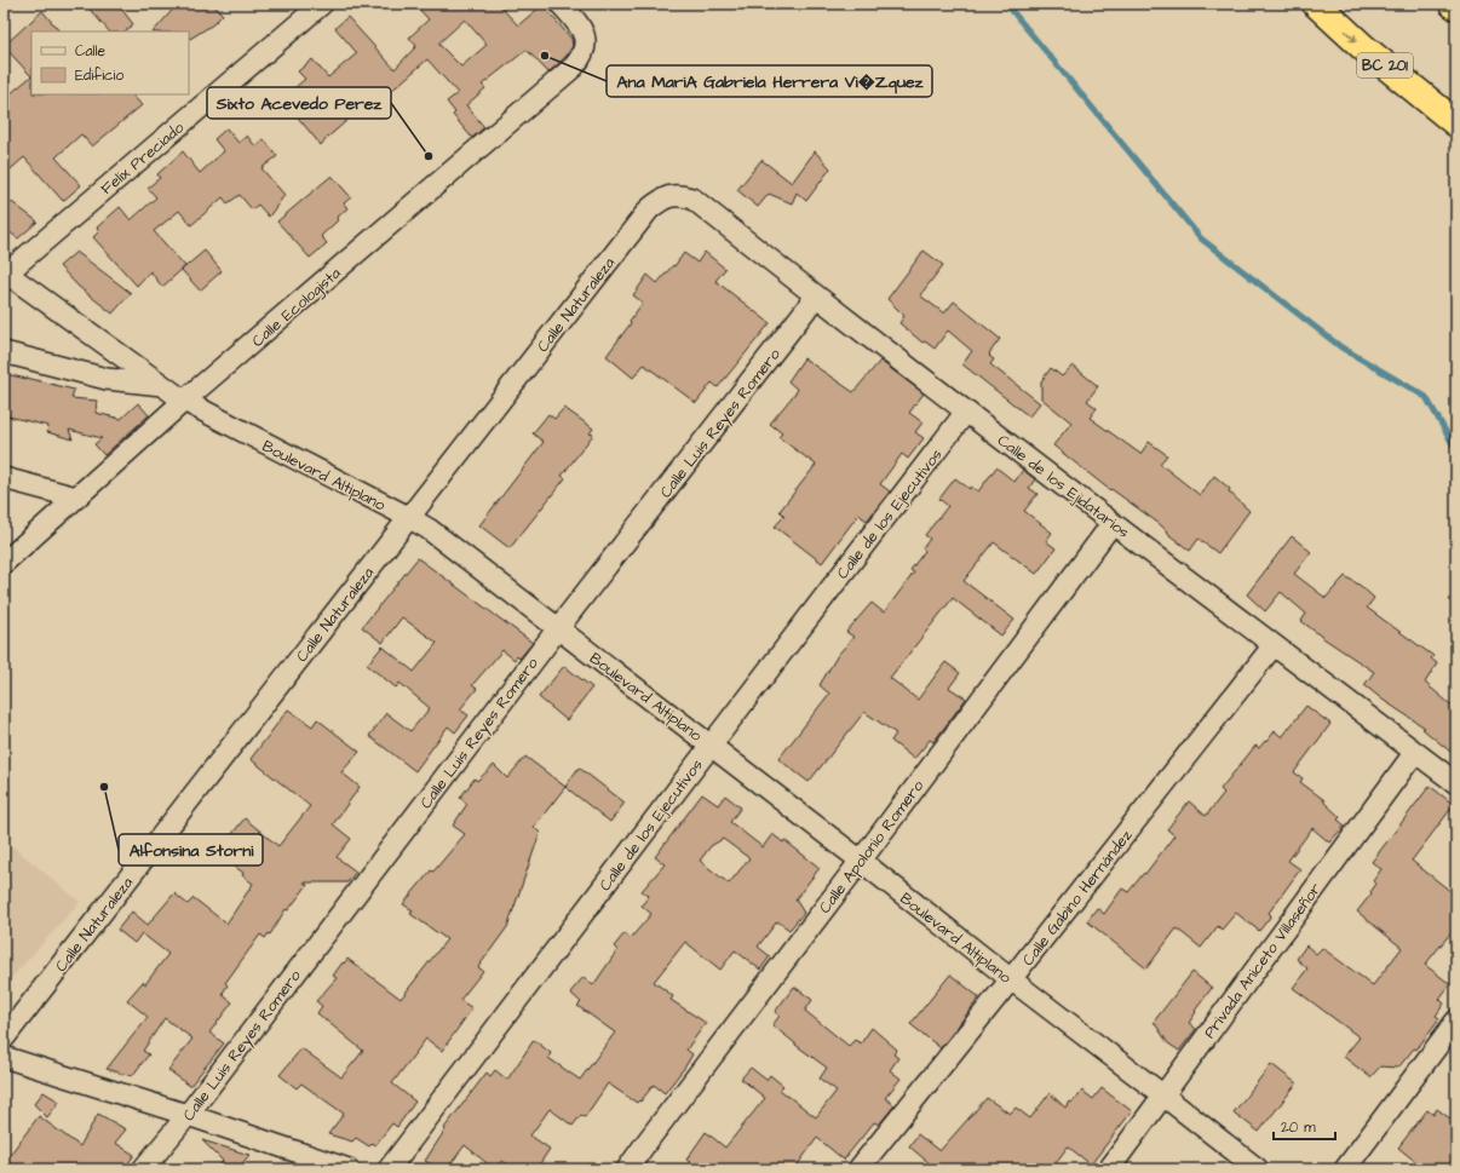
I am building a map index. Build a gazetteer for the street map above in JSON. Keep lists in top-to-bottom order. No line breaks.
{"streets":{"highway":["BC 201"],"street":["Felix Preciado","Calle Naturaleza","Calle Ecologista","Calle Luis Reyes Romero","Boulevard Altiplano","Calle de los Ejidatarios","Calle de los Ejecutivos","Calle Apolonio Romero","Calle Gabino Hernández","Privada Aniceto Villaseñor"]},"crossings":[["Felix Preciado","Boulevard Altiplano"],["Calle Naturaleza","Boulevard Altiplano"],["Calle Naturaleza","Calle de los Ejidatarios"],["Calle Ecologista","Boulevard Altiplano"],["Calle Luis Reyes Romero","Boulevard Altiplano"],["Calle Luis Reyes Romero","Calle de los Ejidatarios"],["Boulevard Altiplano","Calle de los Ejecutivos"],["Boulevard Altiplano","Calle Apolonio Romero"],["Boulevard Altiplano","Calle Gabino Hernández"],["Boulevard Altiplano","Privada Aniceto Villaseñor"],["Calle de los Ejidatarios","Calle de los Ejecutivos"],["Calle de los Ejidatarios","Calle Apolonio Romero"],["Calle de los Ejidatarios","Calle Gabino Hernández"],["Calle de los Ejidatarios","Privada Aniceto Villaseñor"]],"places":["Ana MariA Gabriela Herrera Vi�Zquez","Sixto Acevedo Perez","Alfonsina Storni"],"legend":["Calle","Edificio"],"scale_bar":"20 m"}
